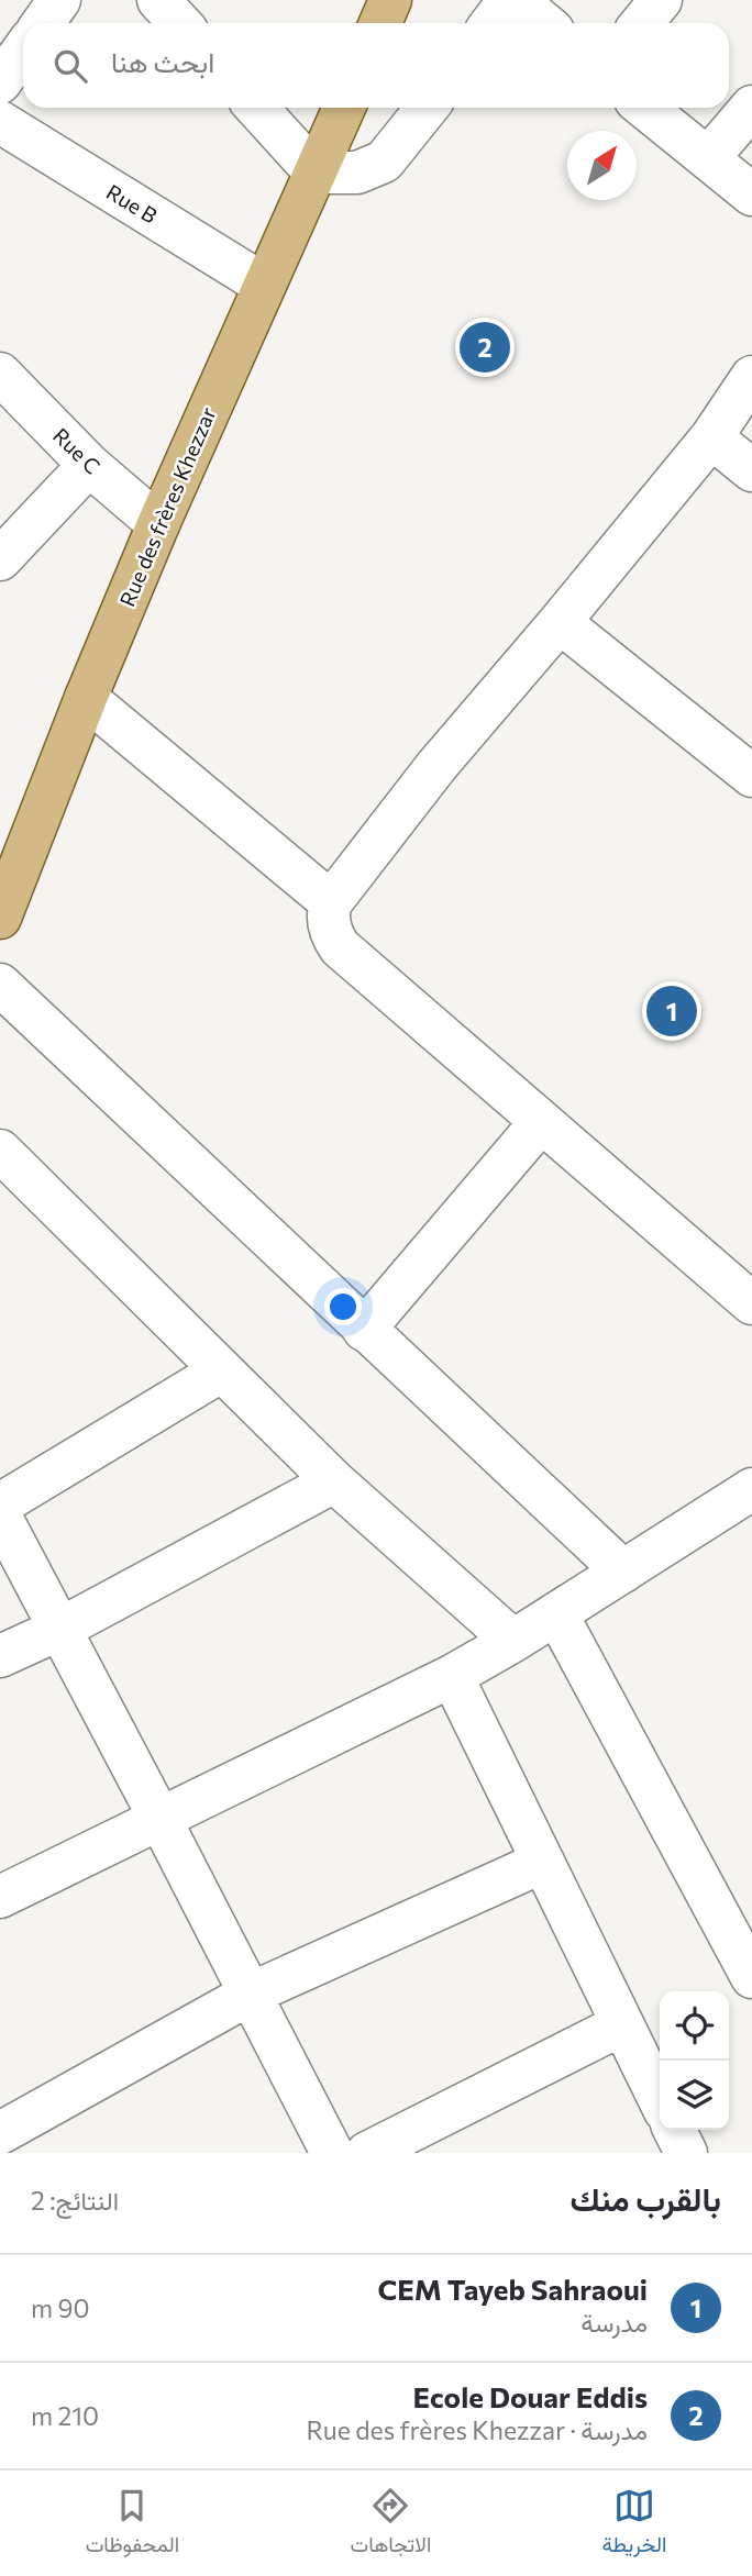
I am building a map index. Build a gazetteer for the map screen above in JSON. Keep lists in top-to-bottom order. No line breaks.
{"streets":{"main road":["Rue des frères Khezzar"],"street":["Rue B","Rue C"]},"crossings":[["Rue B","Rue des frères Khezzar"],["Rue C","Rue des frères Khezzar"]],"north":"top right","page":{"search":"ابحث هنا","pins":["2","1"],"heading":["بالقرب منك","النتائج: 2"],"list":[{"mark":"1","name":"CEM Tayeb Sahraoui","note":"مدرسة","value":"90 m"},{"mark":"2","name":"Ecole Douar Eddis","note":"مدرسة · Rue des frères Khezzar","value":"210 m"}],"nav":["الخريطة","الاتجاهات","المحفوظات"]}}
